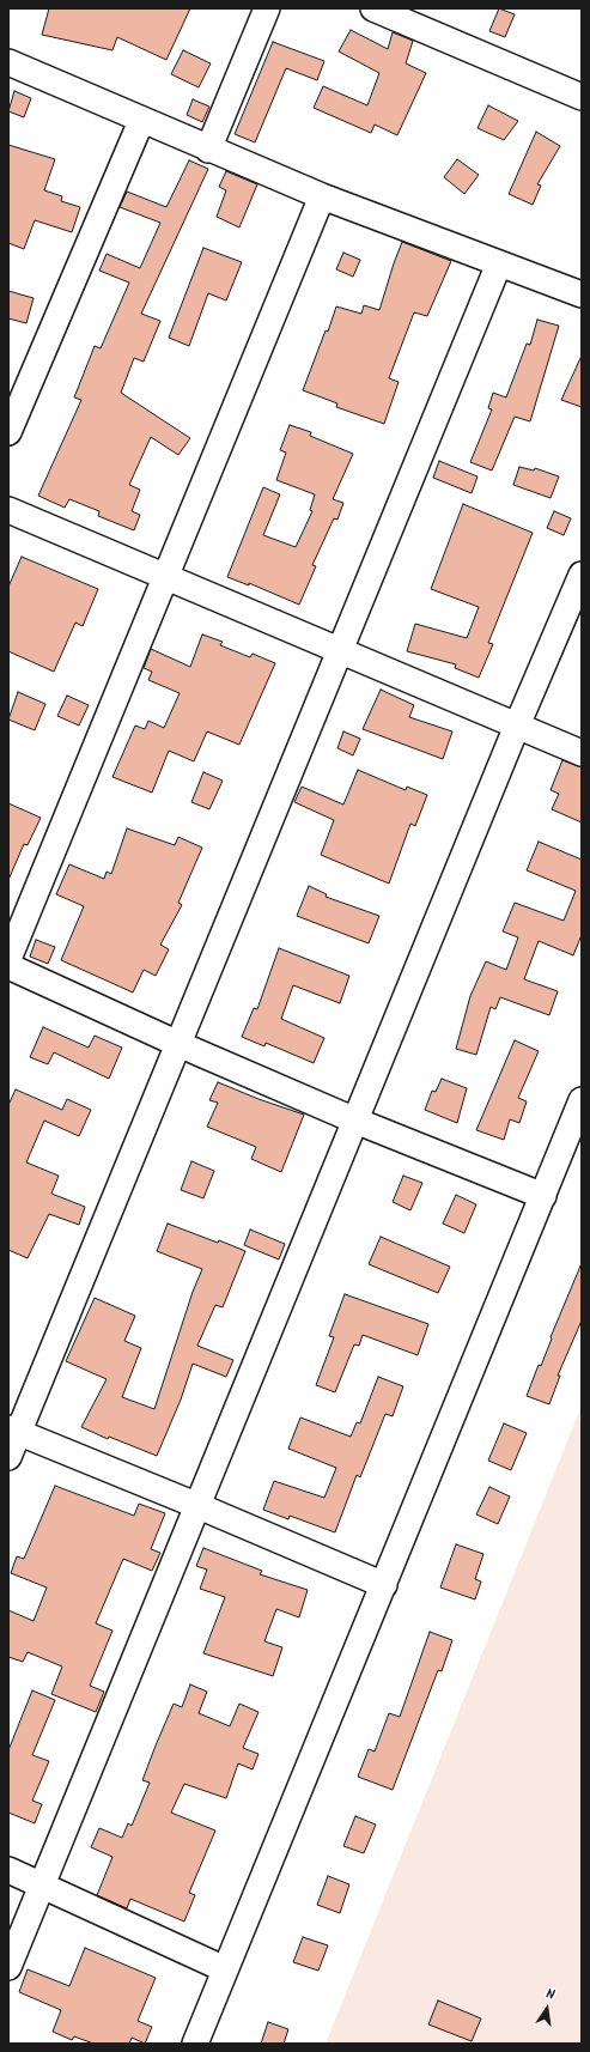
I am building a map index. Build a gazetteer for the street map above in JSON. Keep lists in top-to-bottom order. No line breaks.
{"north":"top"}
